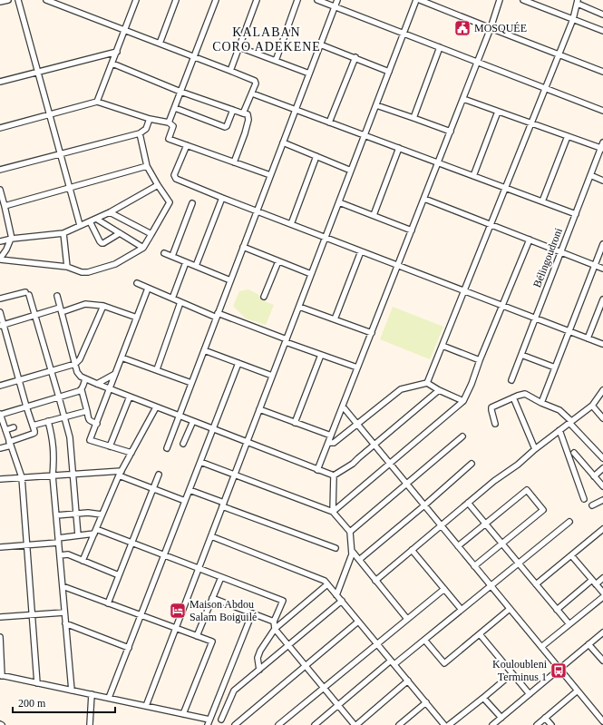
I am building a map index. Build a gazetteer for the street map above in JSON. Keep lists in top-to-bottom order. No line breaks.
{"streets":{"street":["Bélingoudroni"]},"districts":["KALABAN CORO ADEKENE"],"places":{"public building":["MOSQUÉE"],"hotel":["Maison Abdou Salam Boiguilé"],"bus stop":["Kouloubleni Terminus 1"]},"scale_bar":"200 m"}
